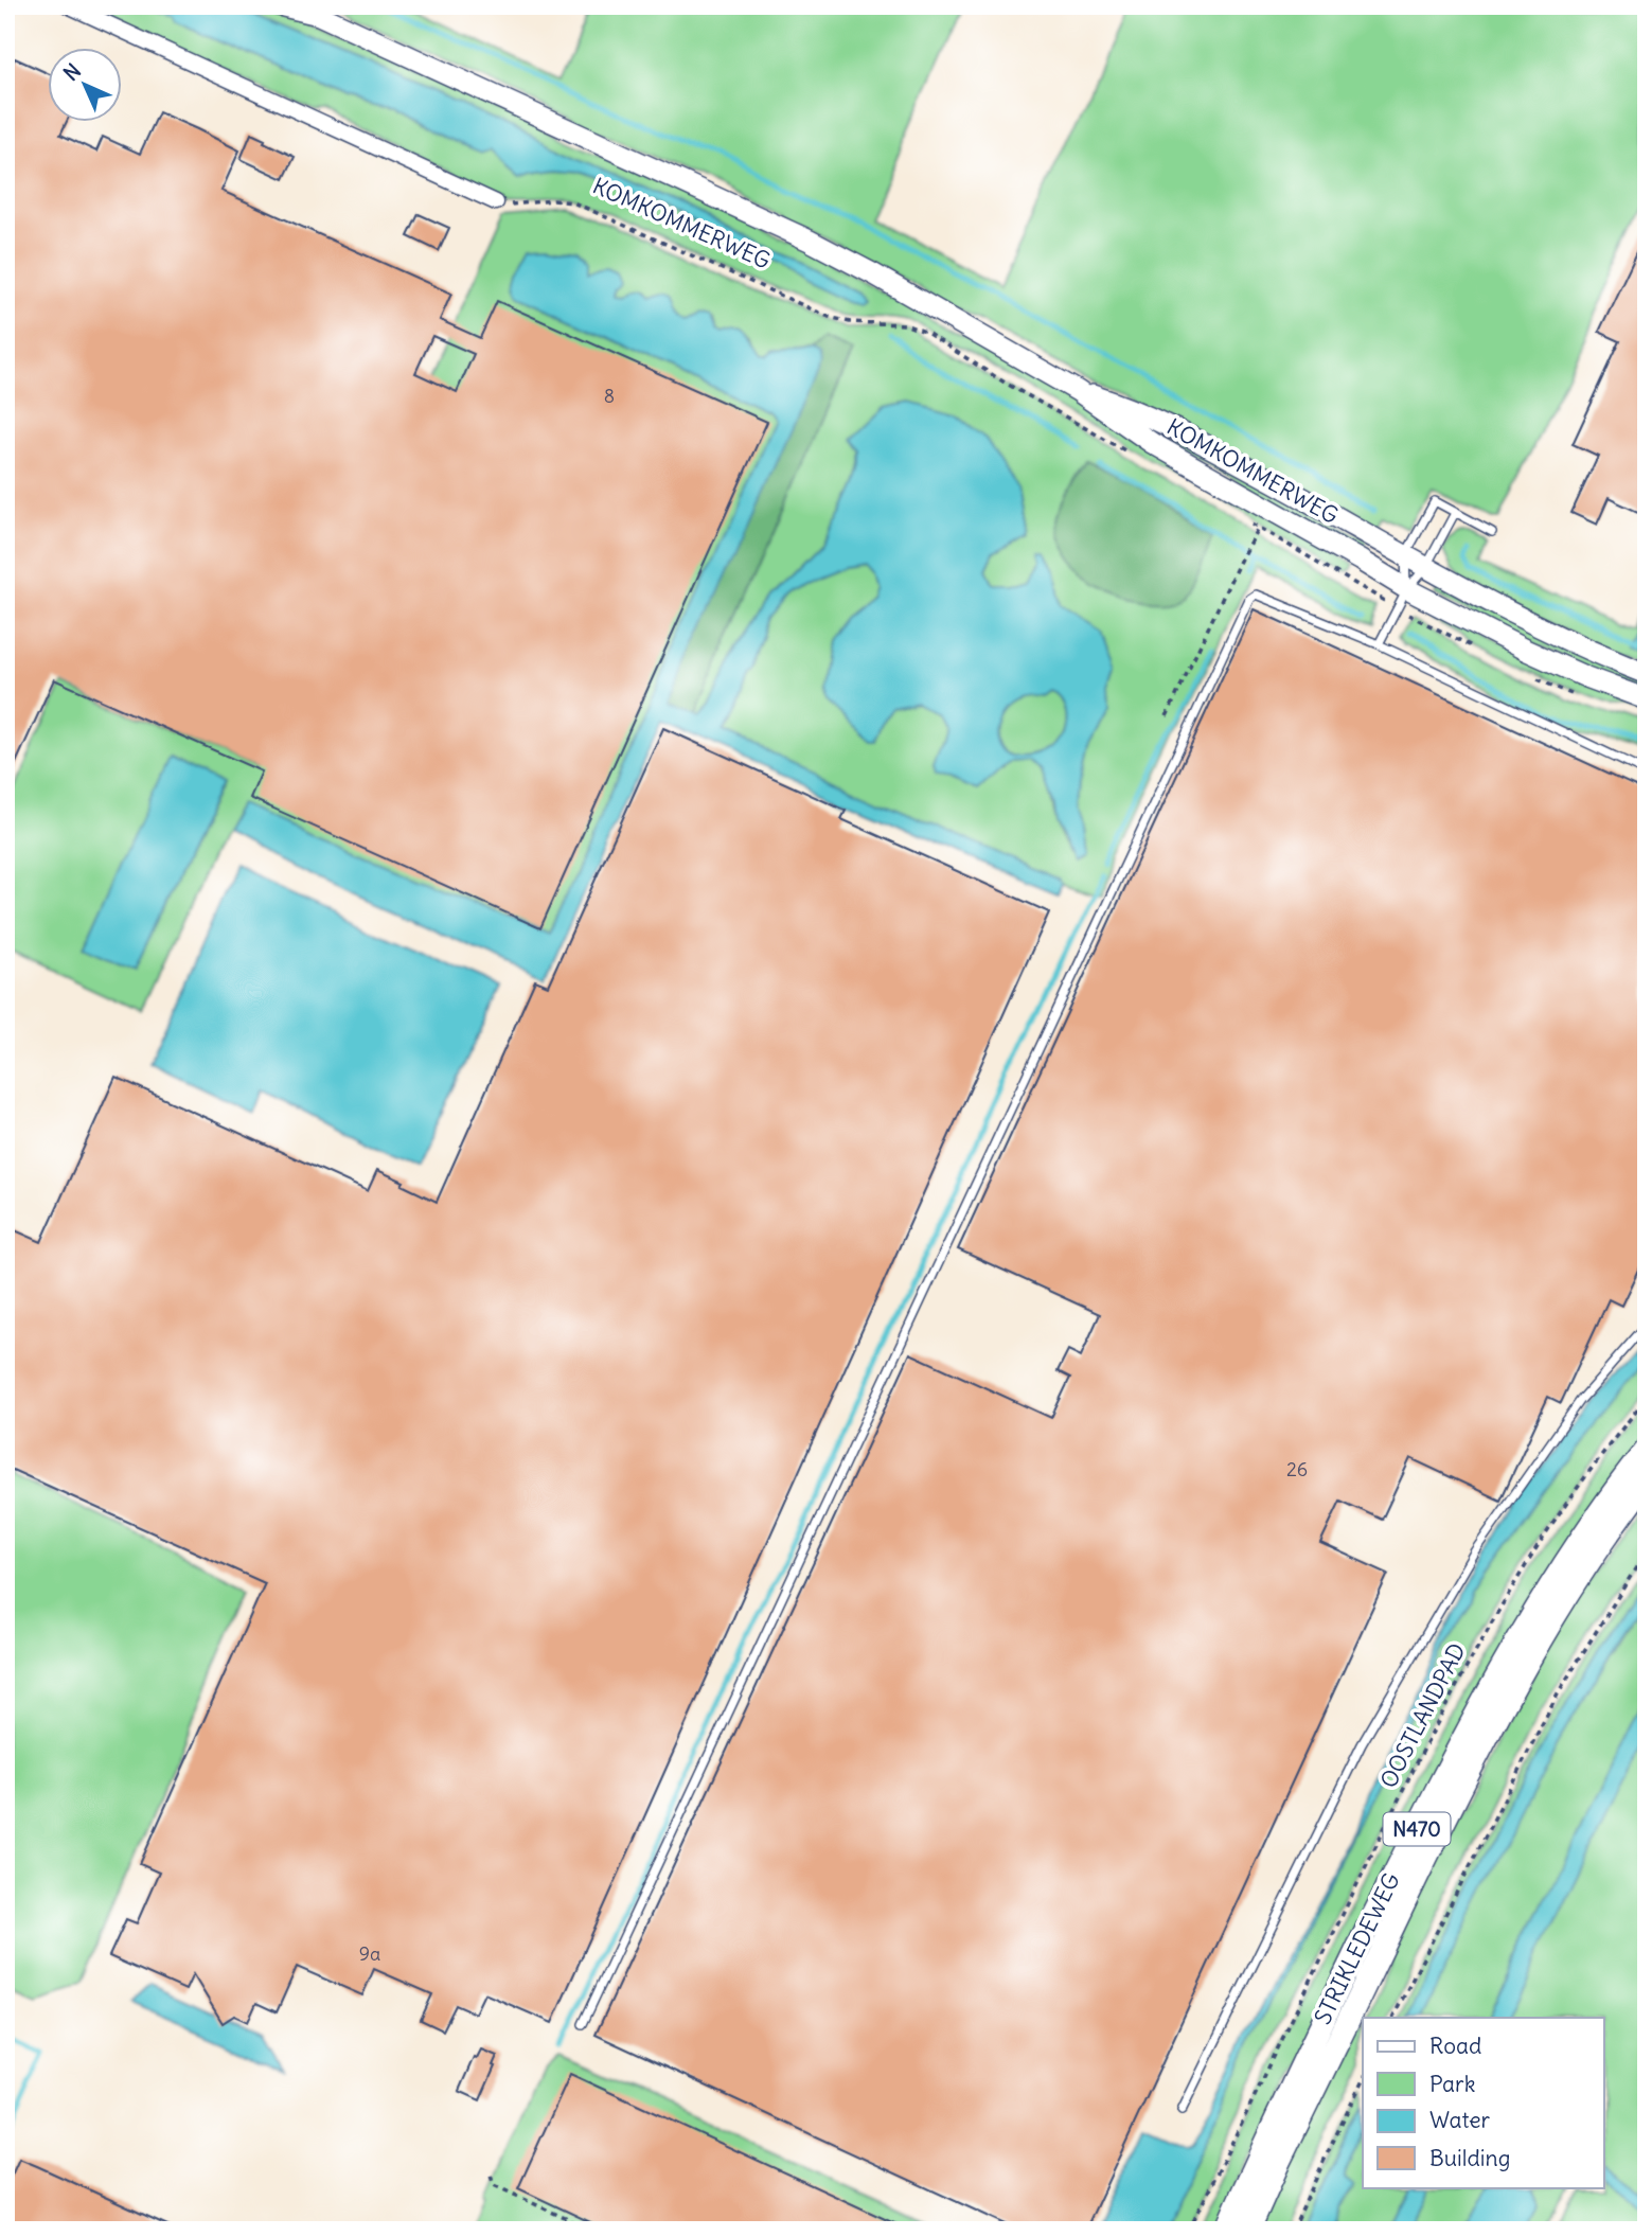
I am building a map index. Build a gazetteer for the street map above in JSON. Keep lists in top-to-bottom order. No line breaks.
{"streets":{"main road":["KOMKOMMERWEG","N470","STRIKLEDEWEG"],"path":["OOSTLANDPAD"]},"house_numbers":["8","26","9a"],"legend":["Road","Park","Water","Building"],"north":"top left"}
